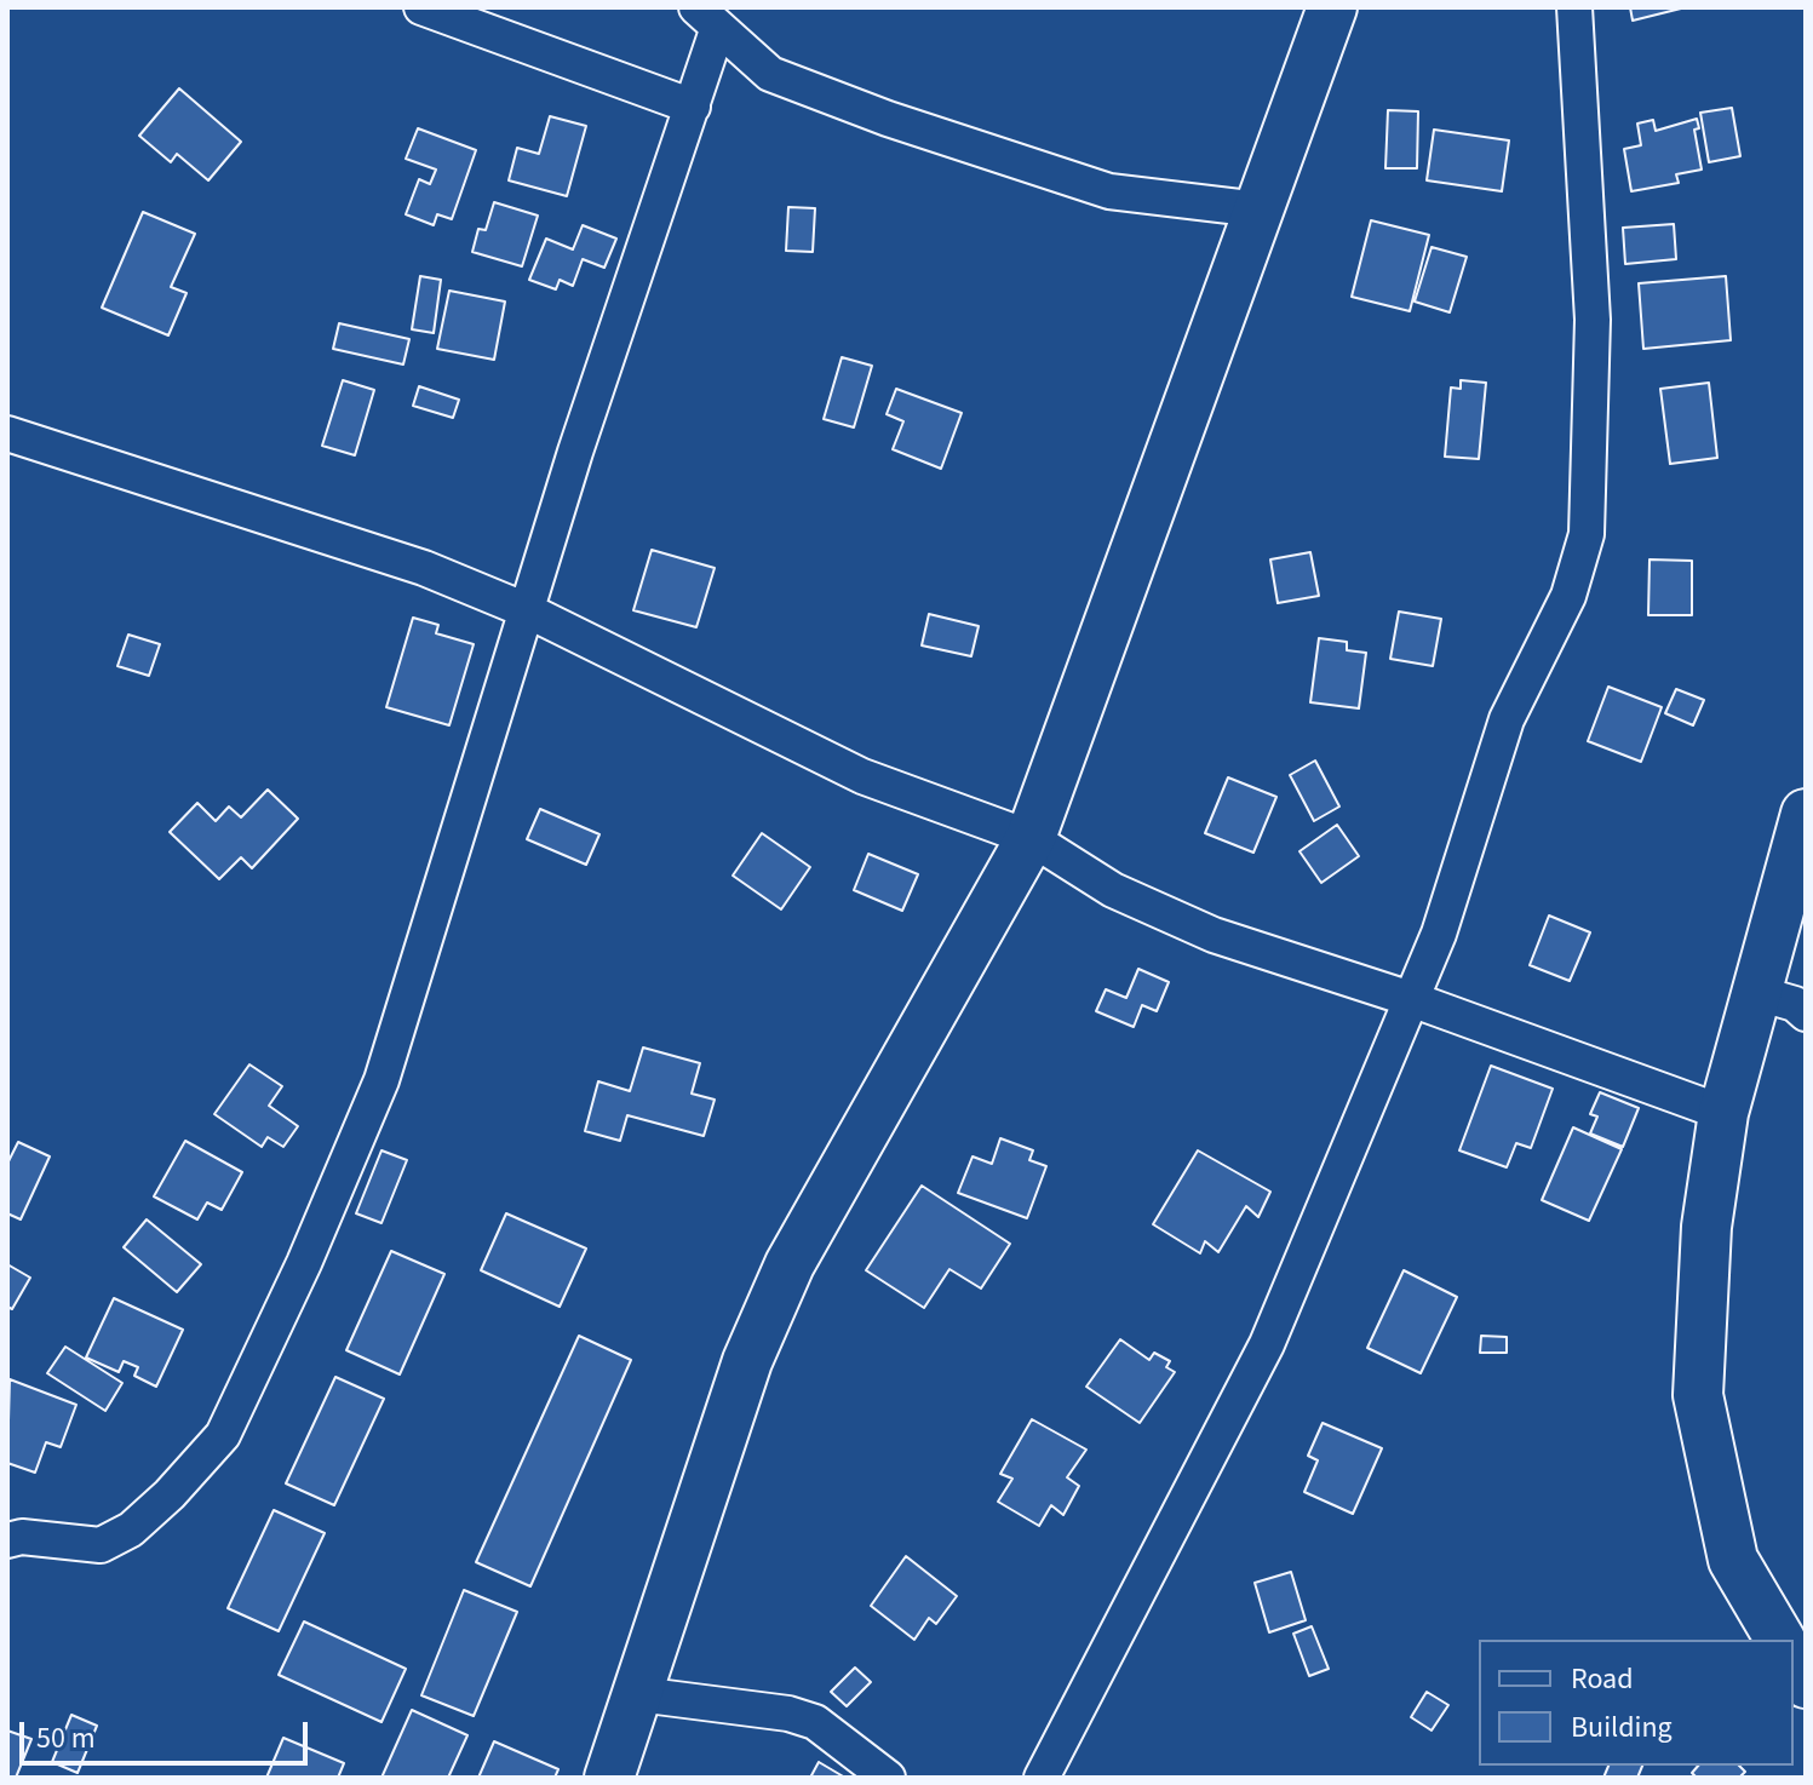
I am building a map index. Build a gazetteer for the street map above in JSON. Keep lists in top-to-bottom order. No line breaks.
{"legend":["Road","Building"],"scale_bar":"50 m"}
